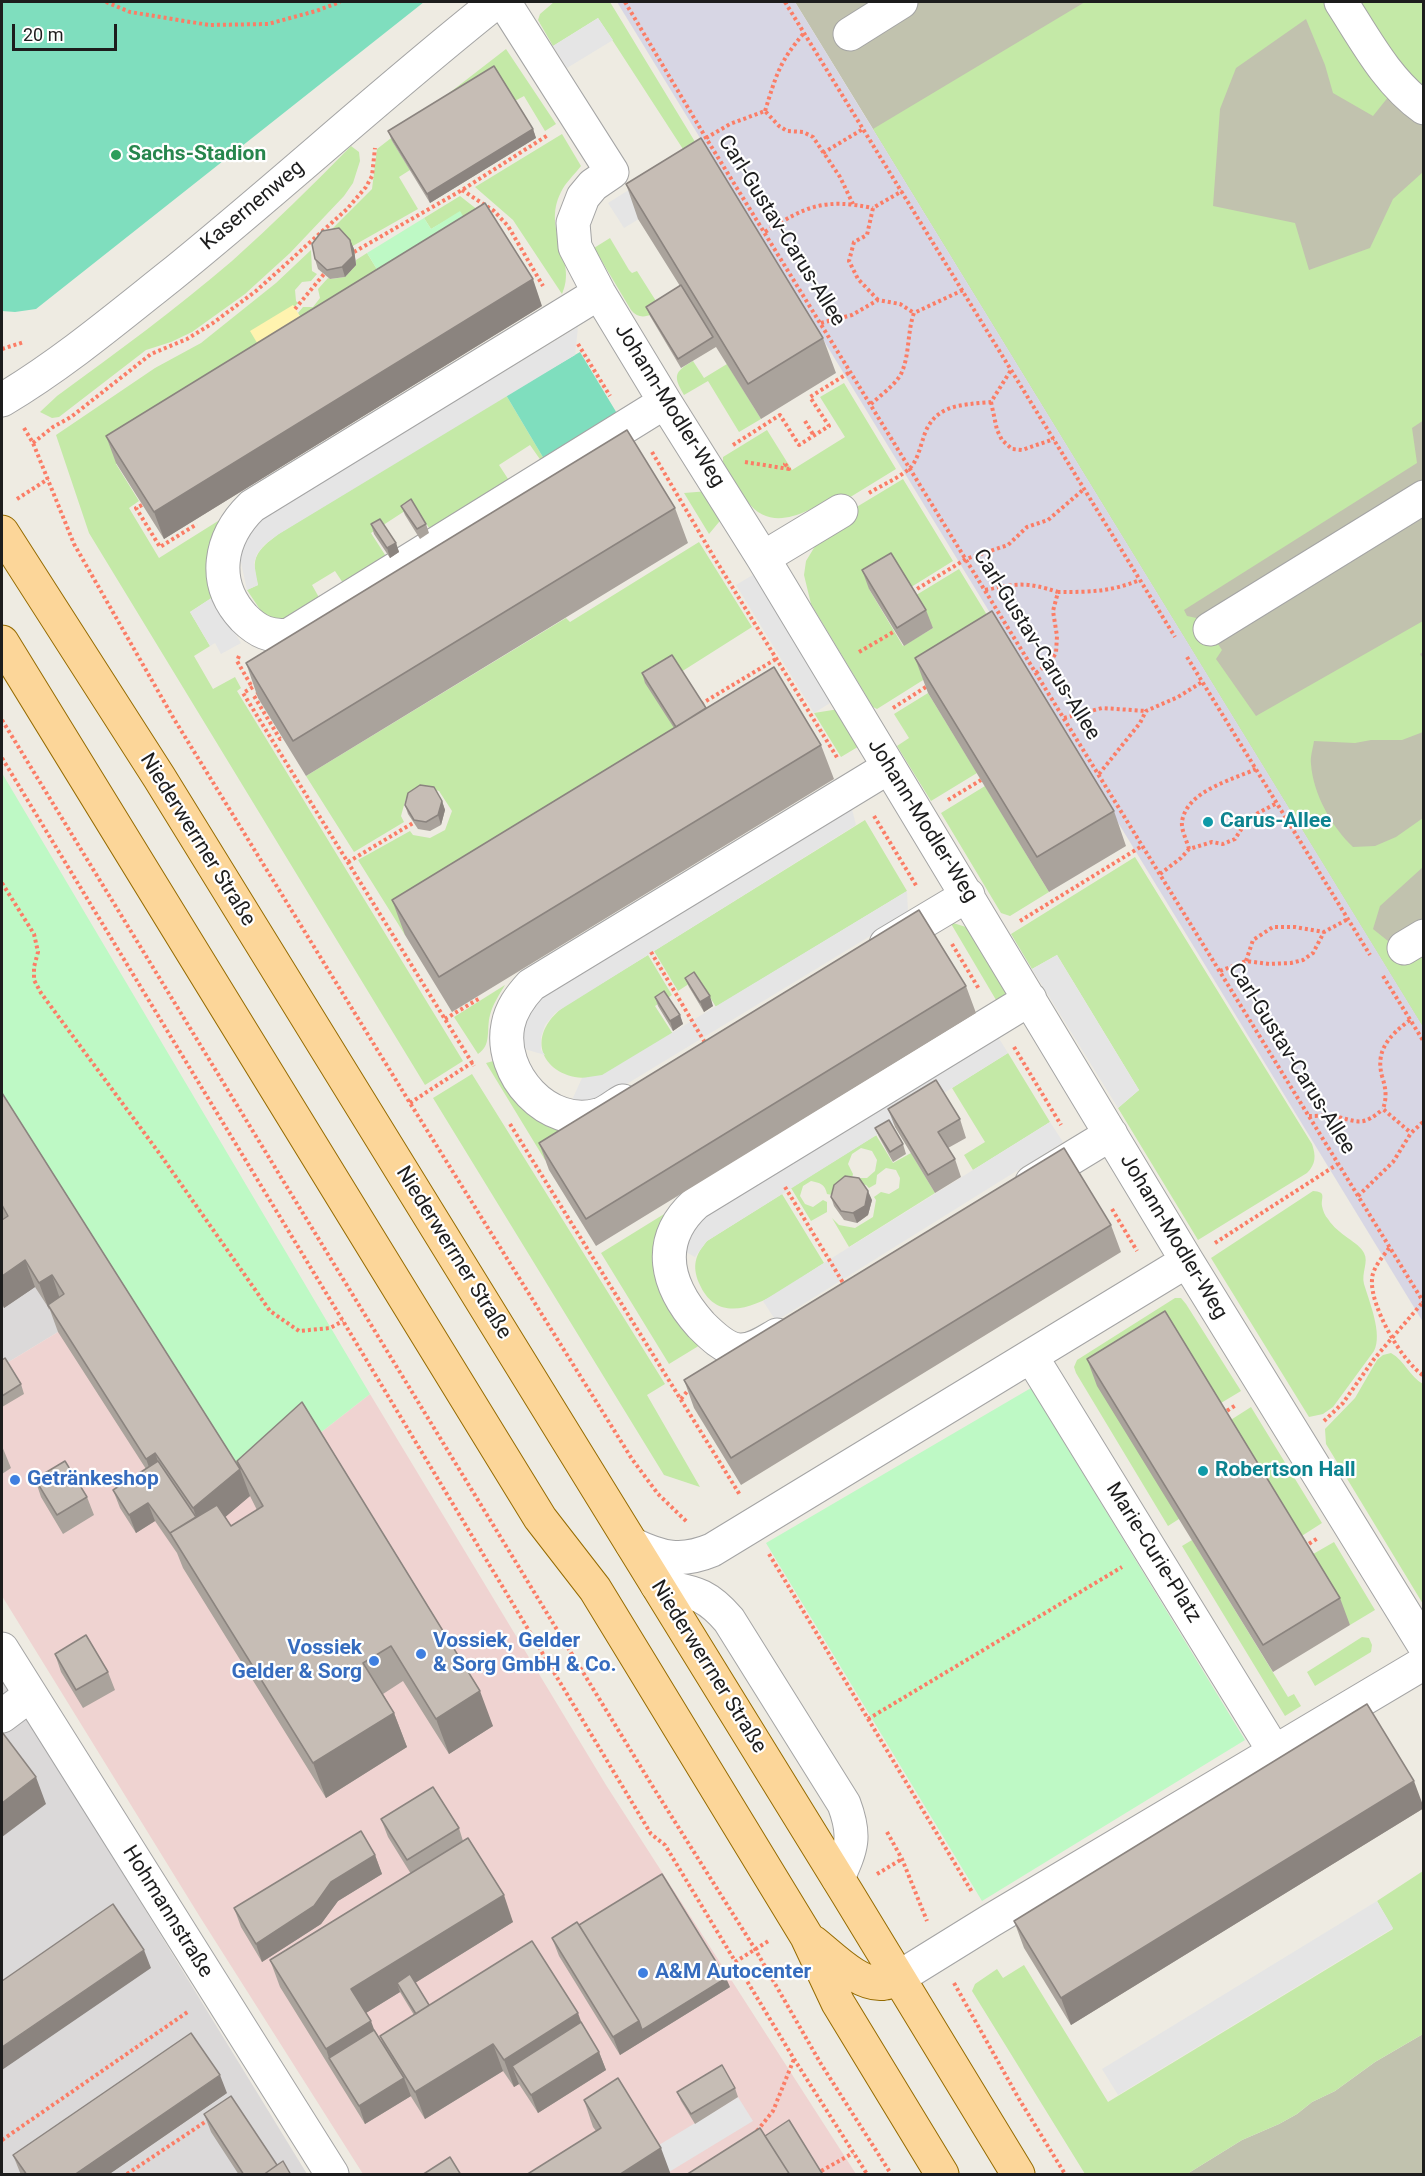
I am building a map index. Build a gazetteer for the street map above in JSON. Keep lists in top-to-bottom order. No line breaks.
{"streets":{"main road":["Niederwerrner Straße"],"street":["Kasernenweg","Johann-Modler-Weg","Marie-Curie-Platz","Hohmannstraße"],"path":["Carl-Gustav-Carus-Allee"]},"places":["Sachs-Stadion","Carus-Allee","Robertson Hall","Getränkeshop","Vossiek, Gelder & Sorg GmbH & Co.","Vossiek Gelder & Sorg","A&M Autocenter"],"scale_bar":"20 m"}
